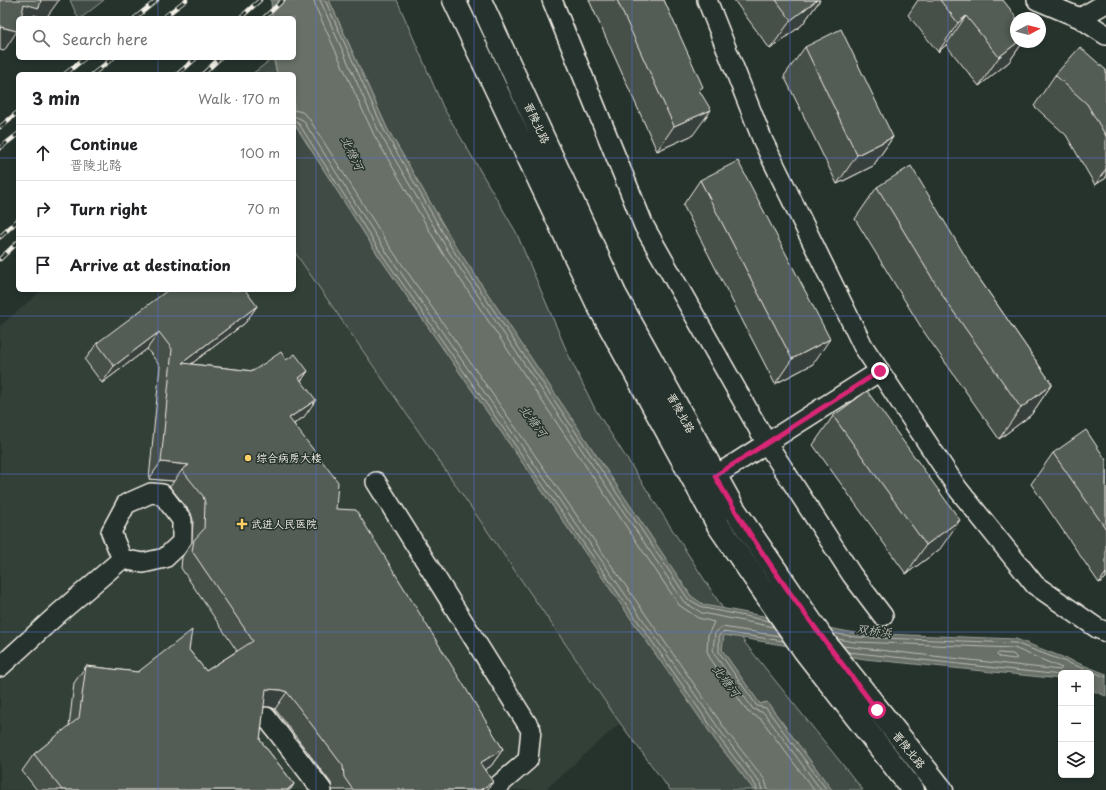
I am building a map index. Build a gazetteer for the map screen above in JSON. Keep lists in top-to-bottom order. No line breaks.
{"streets":{"main road":["晋陵北路"]},"water":["北塘河","双桥浜"],"places":{"other":["综合病房大楼"],"health":["武进人民医院"]},"north":"right","page":{"search":"Search here","heading":["3 min","Walk · 170 m"],"list":[["Continue","晋陵北路","100 m"],["Turn right","70 m"],"Arrive at destination"],"map_buttons":["+","−"]}}
